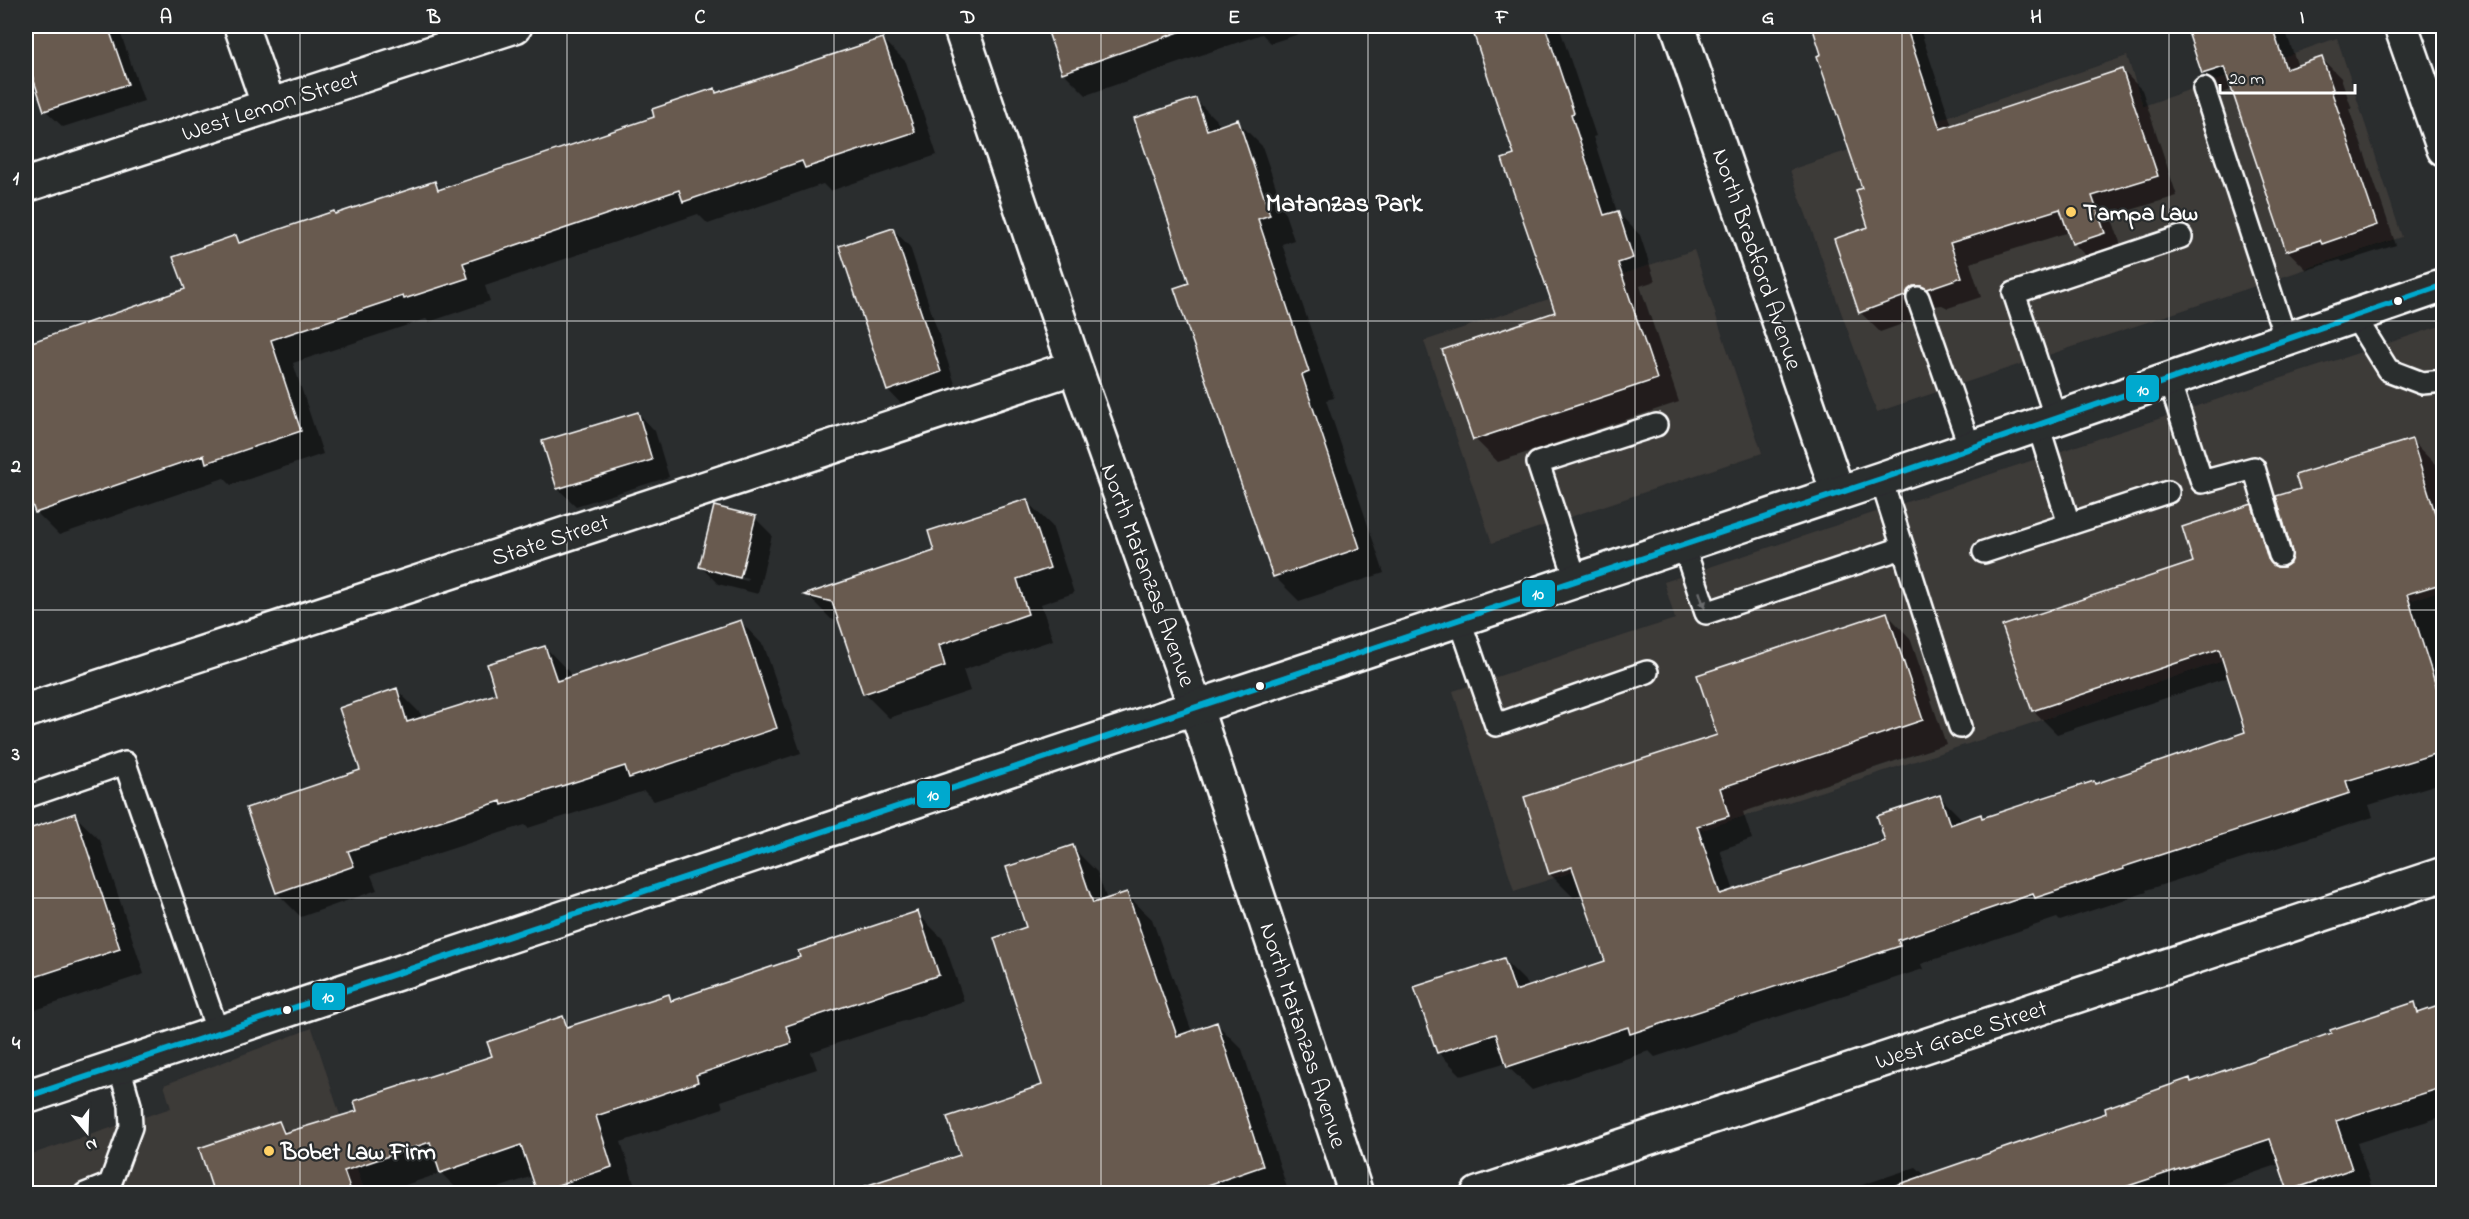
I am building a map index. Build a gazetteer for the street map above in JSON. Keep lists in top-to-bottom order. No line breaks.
{"streets":{"street":["West Lemon Street","North Bradford Avenue","State Street","North Matanzas Avenue","West Grace Street"]},"crossings":[["State Street","North Matanzas Avenue"]],"districts":["Matanzas Park"],"places":["Tampa Law","Bobet Law Firm"],"lines":["transit line 10"],"scale_bar":"20 m","north":"bottom","grid":{"columns":["A","B","C","D","E","F","G","H","I"],"rows":["1","2","3","4"]}}
